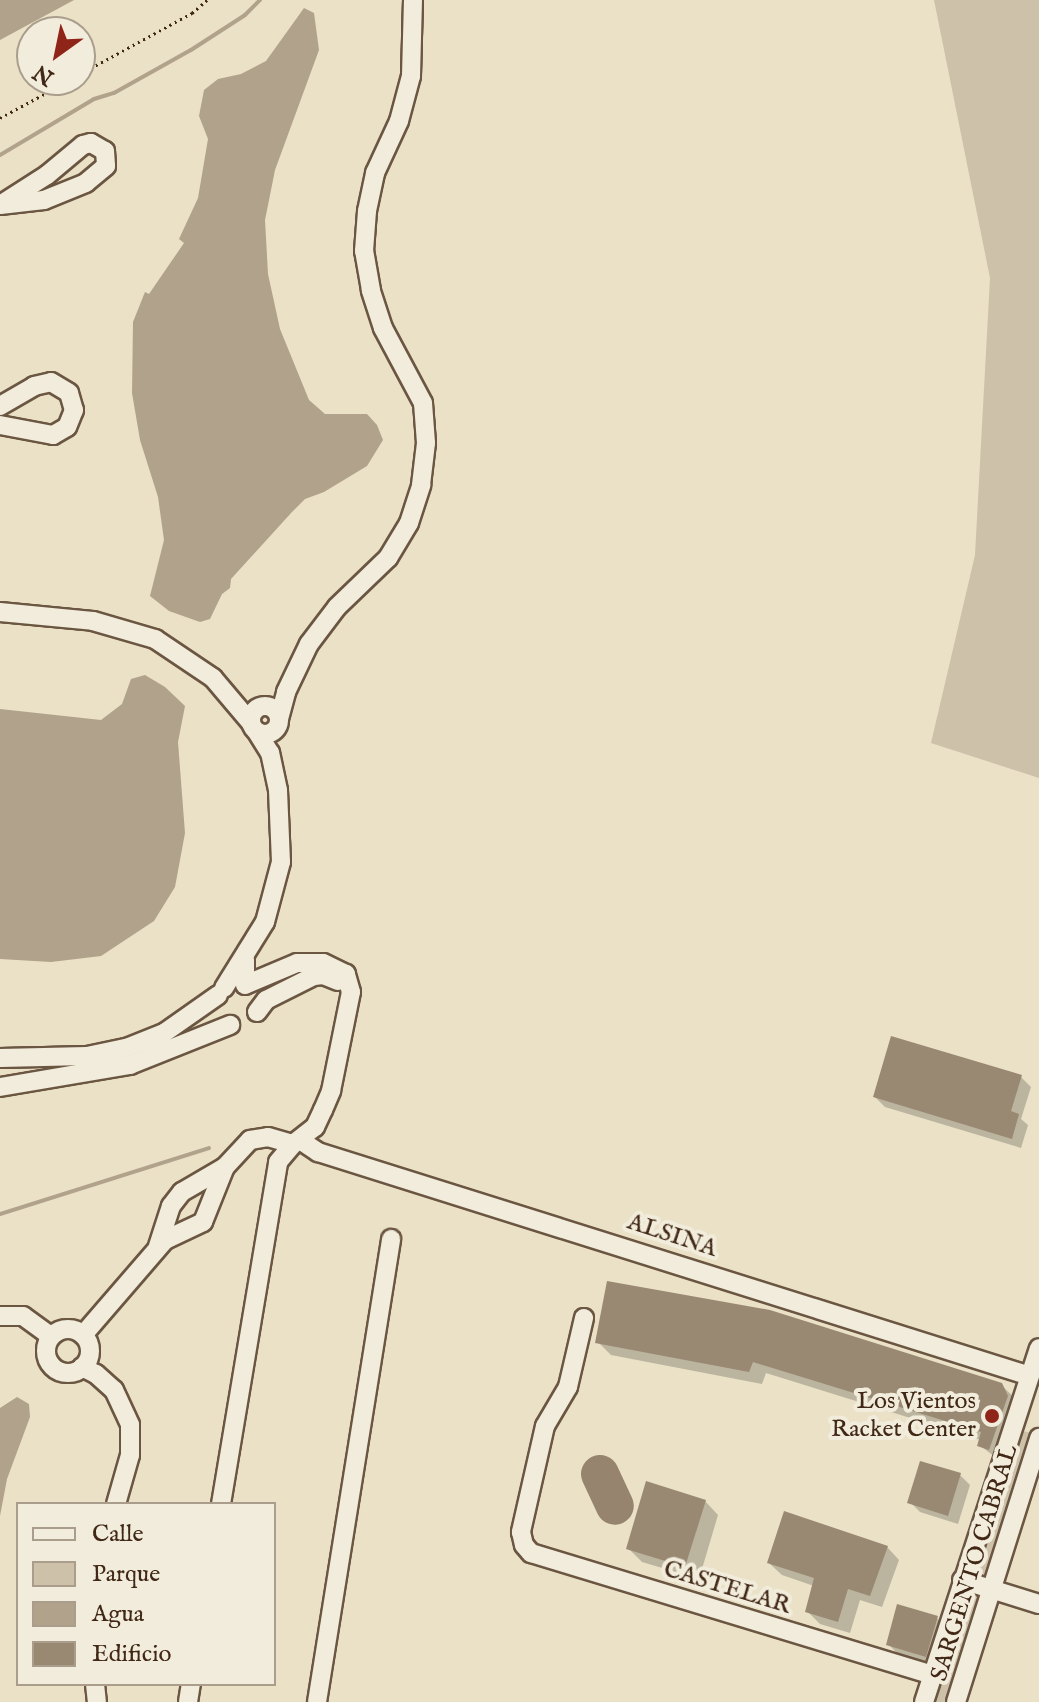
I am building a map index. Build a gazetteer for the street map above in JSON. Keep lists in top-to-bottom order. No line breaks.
{"streets":{"street":["ALSINA","SARGENTO CABRAL","CASTELAR"]},"crossings":[["ALSINA","SARGENTO CABRAL"],["SARGENTO CABRAL","CASTELAR"]],"places":["Los Vientos Racket Center"],"legend":["Calle","Parque","Agua","Edificio"],"north":"bottom left"}
